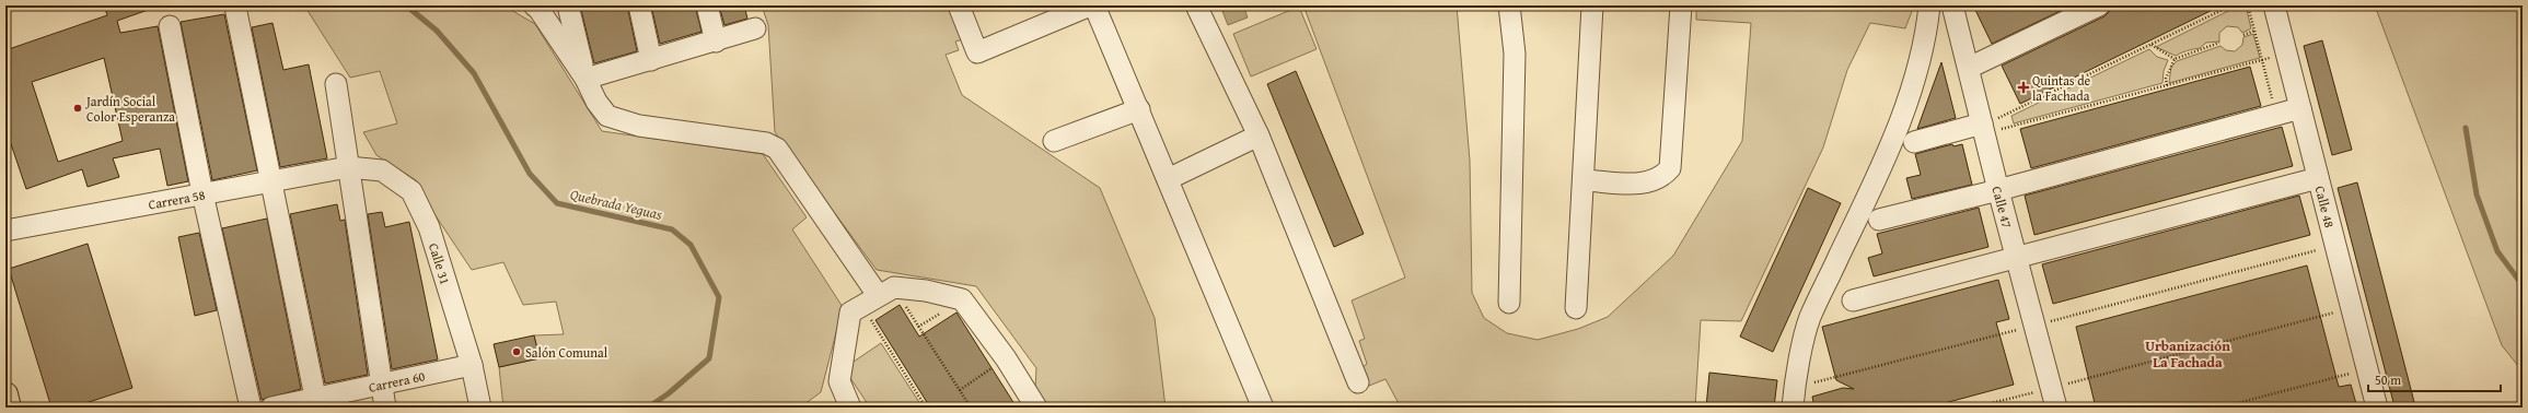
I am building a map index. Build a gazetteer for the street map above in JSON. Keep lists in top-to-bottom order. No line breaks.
{"streets":{"street":["Carrera 58","Calle 47","Calle 48","Calle 31","Carrera 60"]},"crossings":[["Carrera 58","Calle 31"],["Calle 31","Carrera 60"]],"districts":["Urbanización La Fachada"],"water":["Quebrada Yeguas"],"places":{"health":["Quintas de la Fachada"],"other":["Jardín Social Color Esperanza","Salón Comunal"]},"scale_bar":"50 m"}
